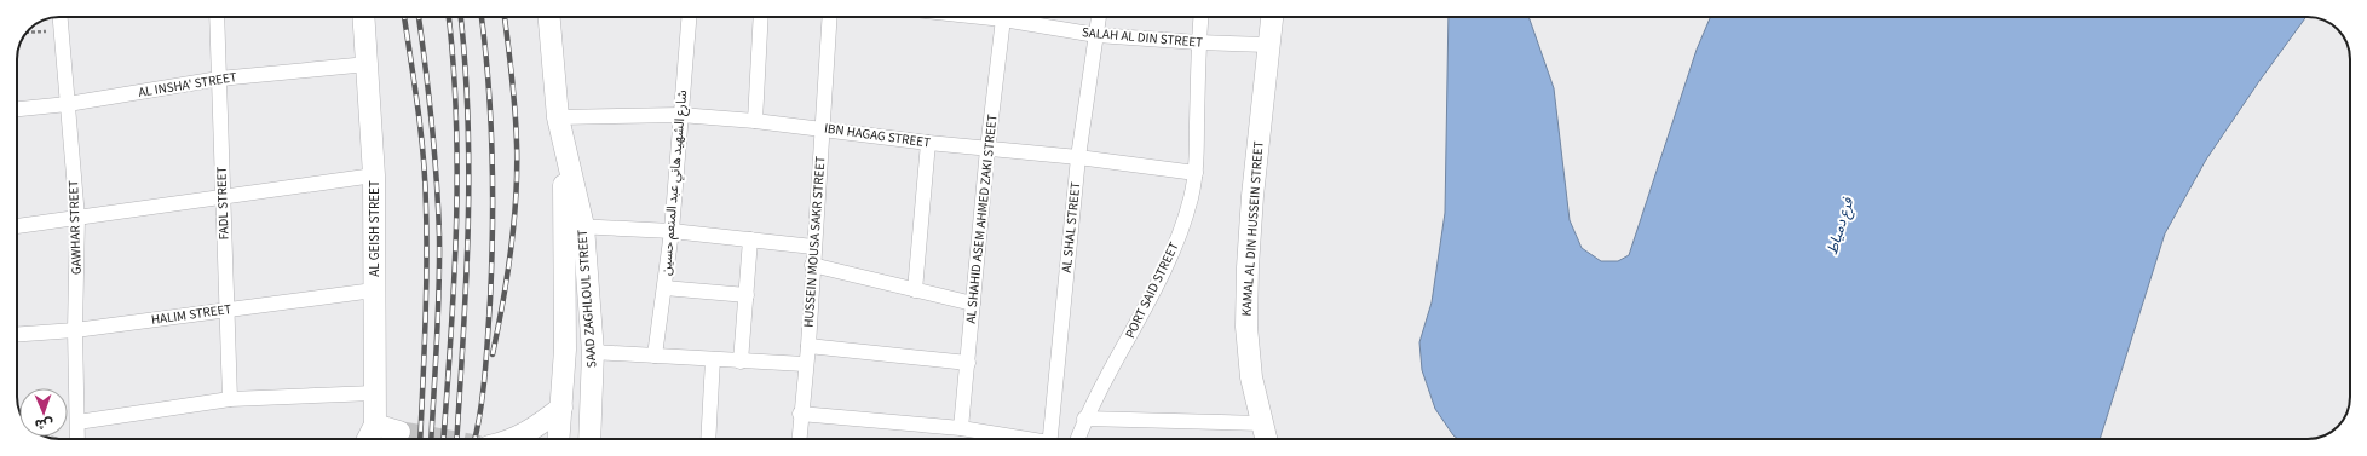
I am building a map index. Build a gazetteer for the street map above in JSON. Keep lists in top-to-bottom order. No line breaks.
{"streets":{"main road":["AL GEISH STREET","KAMAL AL DIN HUSSEIN STREET","SAAD ZAGHLOUL STREET"],"street":["SALAH AL DIN STREET","AL INSHA' STREET","IBN HAGAG STREET","شارع الشهيد هاني عبد المنعم حسين","FADL STREET","AL SHAHID ASEM AHMED ZAKI STREET","GAWHAR STREET","AL SHAL STREET","HUSSEIN MOUSA SAKR STREET","PORT SAID STREET","HALIM STREET"]},"crossings":[["SALAH AL DIN STREET","AL SHAL STREET"],["SALAH AL DIN STREET","KAMAL AL DIN HUSSEIN STREET"],["SALAH AL DIN STREET","PORT SAID STREET"],["AL INSHA' STREET","FADL STREET"],["AL INSHA' STREET","GAWHAR STREET"],["AL INSHA' STREET","AL GEISH STREET"],["IBN HAGAG STREET","شارع الشهيد هاني عبد المنعم حسين"],["IBN HAGAG STREET","AL SHAHID ASEM AHMED ZAKI STREET"],["IBN HAGAG STREET","AL SHAL STREET"],["IBN HAGAG STREET","HUSSEIN MOUSA SAKR STREET"],["IBN HAGAG STREET","PORT SAID STREET"],["IBN HAGAG STREET","SAAD ZAGHLOUL STREET"],["FADL STREET","HALIM STREET"],["GAWHAR STREET","HALIM STREET"],["AL GEISH STREET","HALIM STREET"]],"water":["فرع دمياط"],"north":"bottom"}
